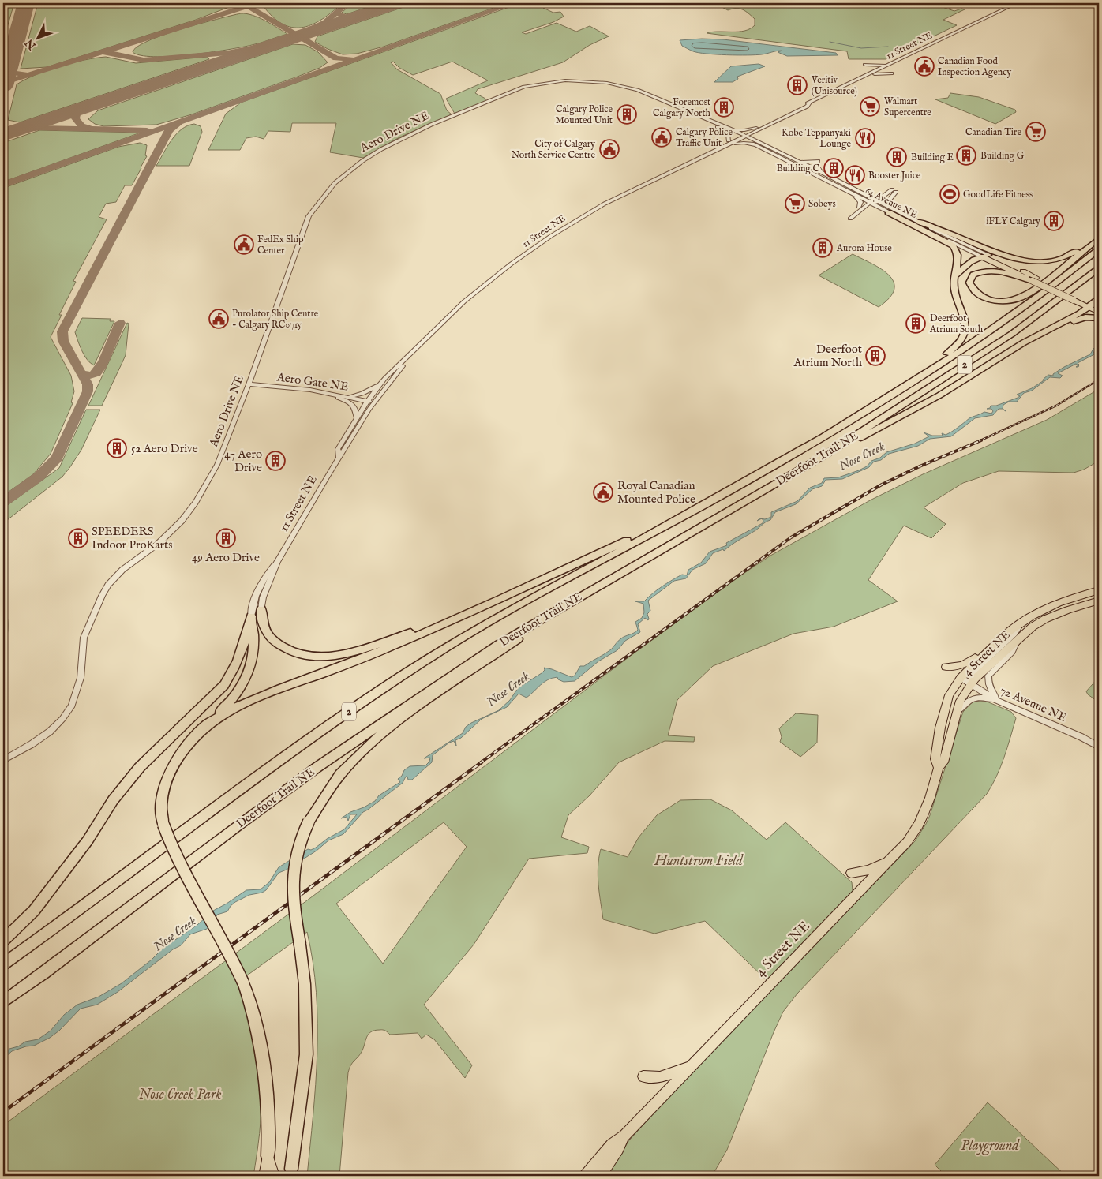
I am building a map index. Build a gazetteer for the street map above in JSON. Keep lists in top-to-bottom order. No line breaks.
{"streets":{"highway":["2","Deerfoot Trail NE"],"main road":["64 Avenue NE","4 Street NE"],"street":["11 Street NE","Aero Drive NE","Aero Gate NE","72 Avenue NE"]},"crossings":[["11 Street NE","64 Avenue NE"],["11 Street NE","Aero Gate NE"],["Aero Drive NE","64 Avenue NE"],["Aero Drive NE","Aero Gate NE"],["4 Street NE","72 Avenue NE"]],"water":["Nose Creek"],"parks":["Huntstrom Field","Nose Creek Park","Playground"],"places":{"public building":["Canadian Food Inspection Agency","Calgary Police Traffic Unit","City of Calgary North Service Centre","FedEx Ship Center","Purolator Ship Centre - Calgary RC0715","Royal Canadian Mounted Police"],"building":["Veritiv (Unisource)","Foremost Calgary North","Calgary Police Mounted Unit","Building G","Building E","Building C","iFLY Calgary","Aurora House","Deerfoot Atrium South","Deerfoot Atrium North","52 Aero Drive","47 Aero Drive","SPEEDERS Indoor ProKarts","49 Aero Drive"],"supermarket":["Walmart Supercentre","Canadian Tire","Sobeys"],"restaurant":["Kobe Teppanyaki Lounge","Booster Juice"],"sports":["GoodLife Fitness"]},"north":"bottom left"}
